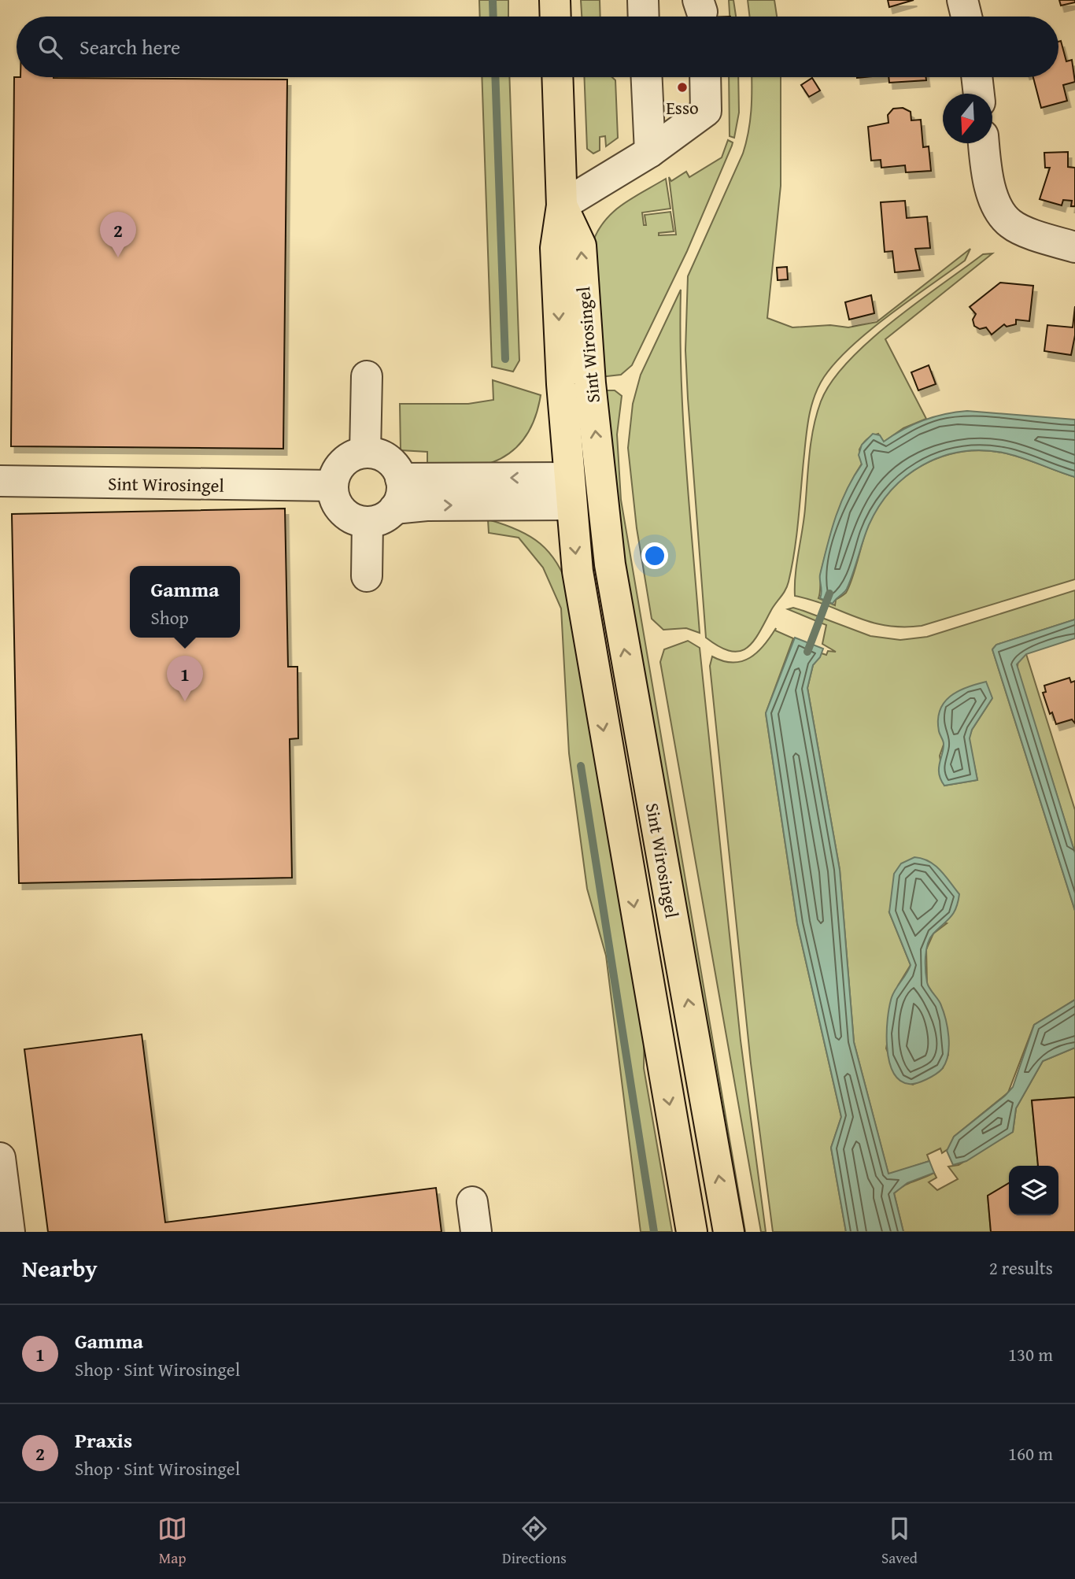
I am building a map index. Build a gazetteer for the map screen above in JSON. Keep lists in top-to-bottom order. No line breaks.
{"streets":{"main road":["Sint Wirosingel"]},"places":["Esso"],"north":"bottom","page":{"search":"Search here","pins":["2","1"],"popup":["Gamma","Shop"],"heading":["Nearby","2 results"],"list":[{"mark":"1","name":"Gamma","note":"Shop · Sint Wirosingel","value":"130 m"},{"mark":"2","name":"Praxis","note":"Shop · Sint Wirosingel","value":"160 m"}],"nav":["Map","Directions","Saved"]}}
